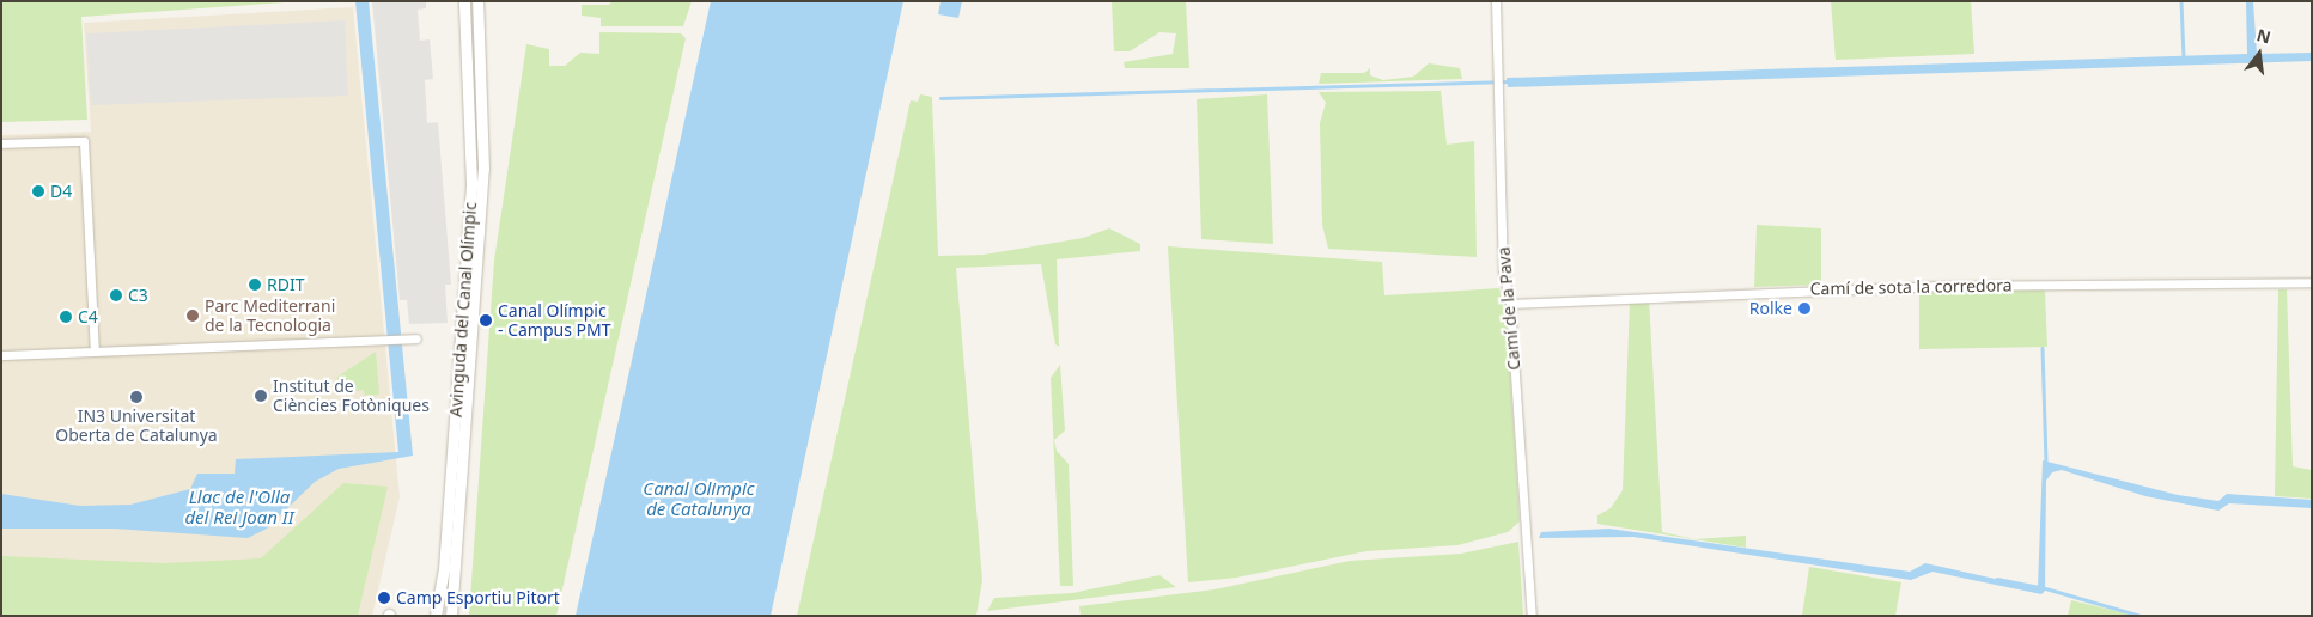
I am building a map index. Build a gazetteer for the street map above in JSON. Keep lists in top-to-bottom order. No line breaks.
{"streets":{"street":["Camí de sota la corredora","Camí de la Pava","Avinguda del Canal Olímpic"]},"crossings":[["Camí de sota la corredora","Camí de la Pava"]],"water":["Canal Olimpic de Catalunya","Llac de l'Olla del Rei Joan II"],"places":["D4","RDIT","C3","Rolke","Parc Mediterrani de la Tecnologia","C4","Canal Olímpic - Campus PMT","Institut de Ciències Fotòniques","IN3 Universitat Oberta de Catalunya","Camp Esportiu Pitort"],"north":"top"}
